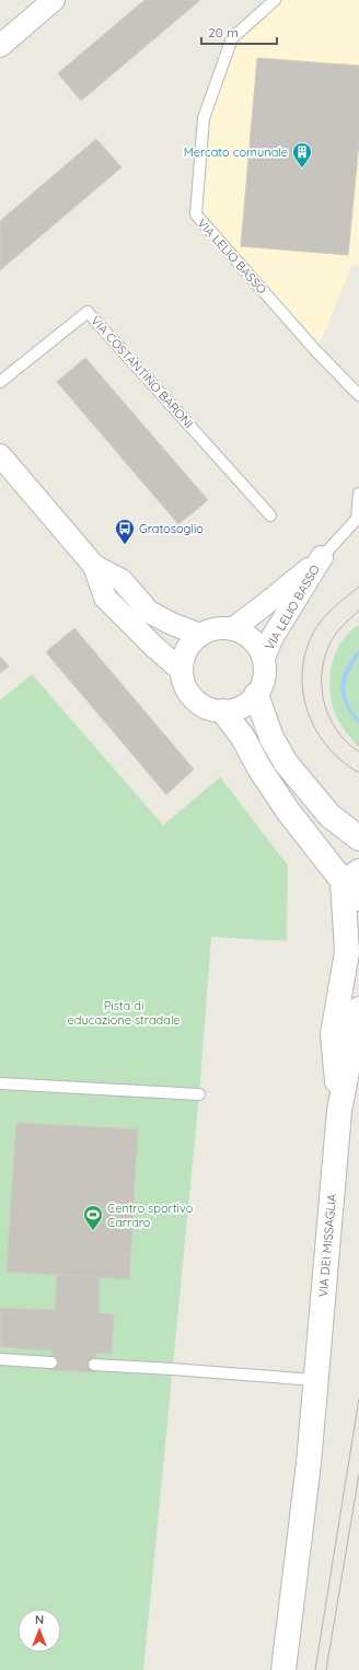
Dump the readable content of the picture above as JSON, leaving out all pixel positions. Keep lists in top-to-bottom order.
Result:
{
  "streets": {
    "street": ["VIA LELIO BASSO", "VIA DEI MISSAGLIA"],
    "lane": ["VIA COSTANTINO BARONI"]
  },
  "parks": ["Pista di educazione stradale"],
  "places": {
    "building": ["Mercato comunale"],
    "bus stop": ["Gratosoglio"],
    "sports": ["Centro sportivo Carraro"]
  },
  "scale_bar": "20 m",
  "north": "top"
}
